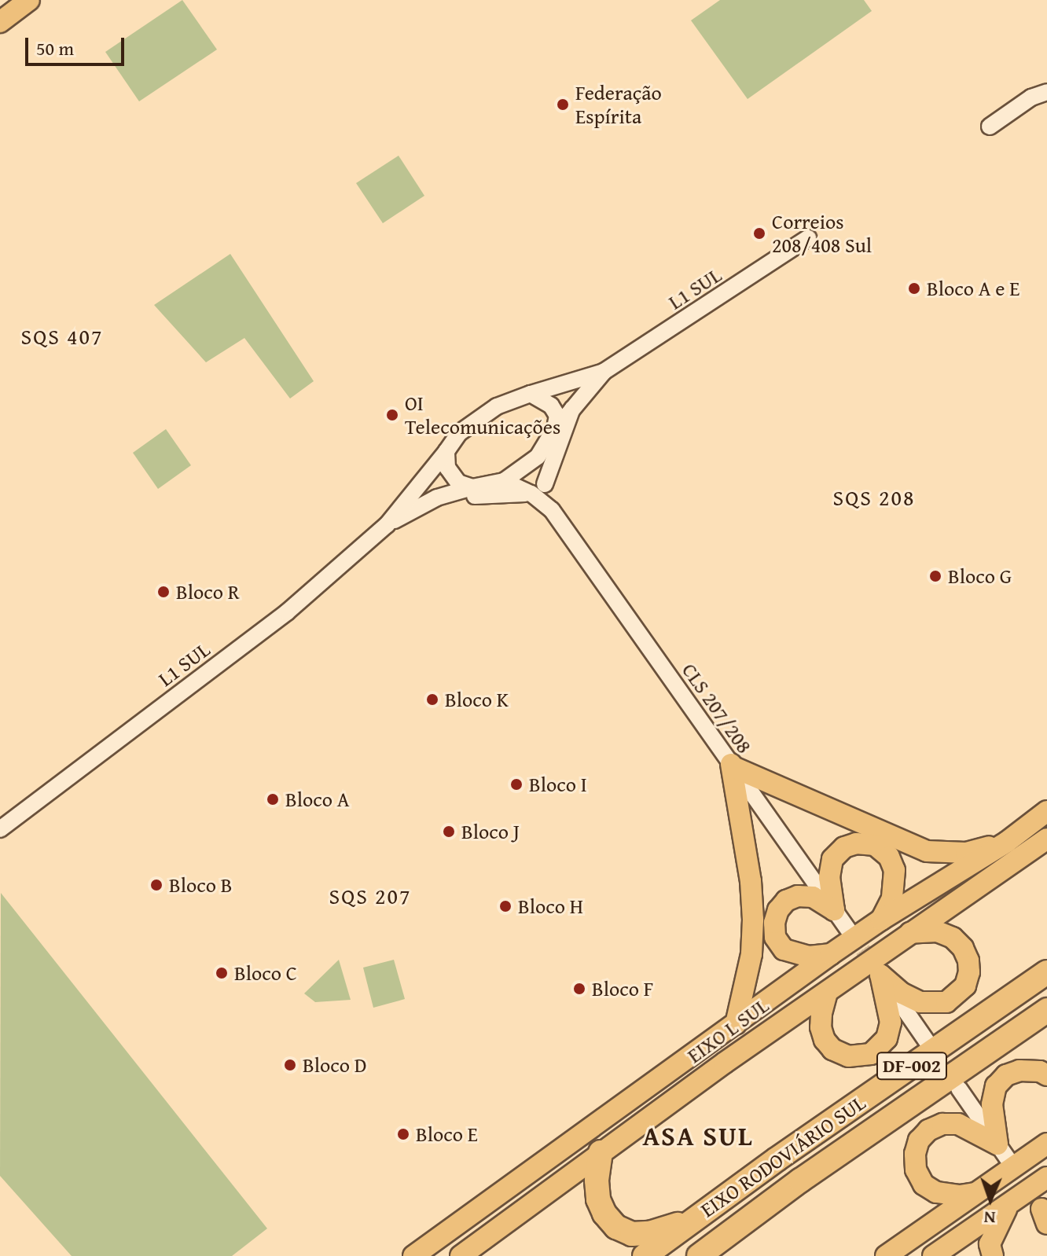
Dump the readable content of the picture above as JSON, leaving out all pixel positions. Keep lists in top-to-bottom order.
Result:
{
  "streets": {
    "highway": ["DF-002", "EIXO RODOVIÁRIO SUL"],
    "main road": ["EIXO L SUL"],
    "street": ["L1 SUL", "CLS 207/208"]
  },
  "crossings": [
    ["L1 SUL", "CLS 207/208"]
  ],
  "districts": [
    "SQS 407",
    "SQS 208",
    "SQS 207",
    "ASA SUL"
  ],
  "places": [
    "Federação Espírita",
    "Correios 208/408 Sul",
    "Bloco A e E",
    "OI Telecomunicações",
    "Bloco G",
    "Bloco R",
    "Bloco K",
    "Bloco I",
    "Bloco A",
    "Bloco J",
    "Bloco B",
    "Bloco H",
    "Bloco C",
    "Bloco F",
    "Bloco D",
    "Bloco E"
  ],
  "scale_bar": "50 m",
  "north": "bottom"
}
